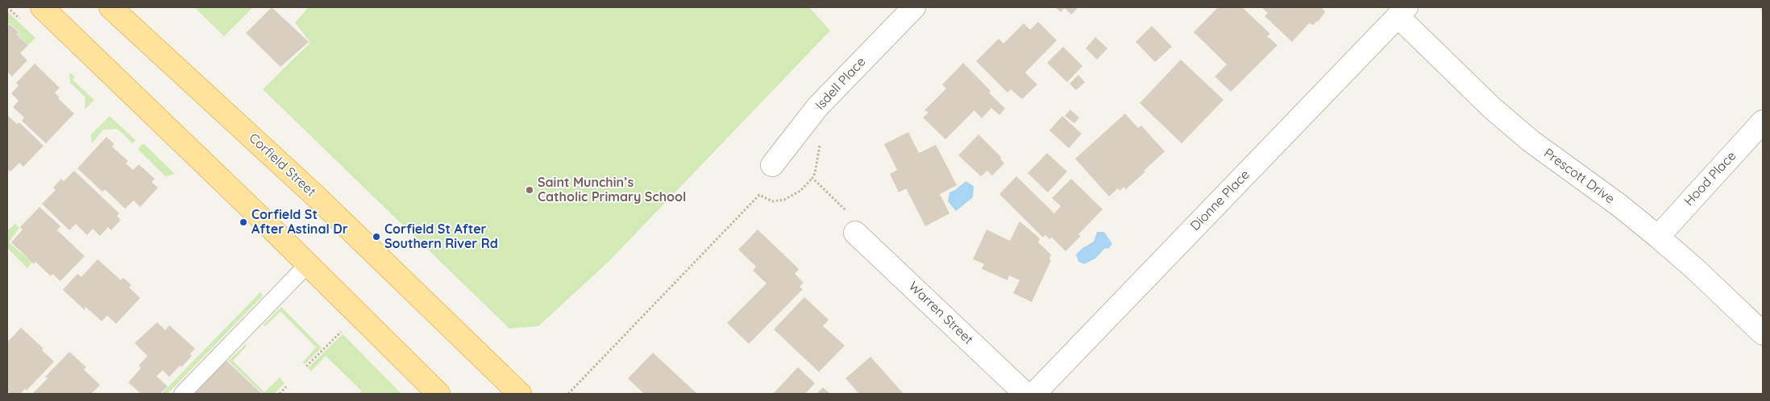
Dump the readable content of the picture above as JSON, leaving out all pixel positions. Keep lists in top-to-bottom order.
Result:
{
  "streets": {
    "main road": ["Corfield Street"],
    "street": [
      "Isdell Place",
      "Prescott Drive",
      "Hood Place",
      "Dionne Place",
      "Warren Street"
    ]
  },
  "crossings": [
    ["Prescott Drive", "Hood Place"],
    ["Prescott Drive", "Dionne Place"]
  ],
  "places": ["Saint Munchin’s Catholic Primary School", "Corfield St After Astinal Dr", "Corfield St After Southern River Rd"]
}
